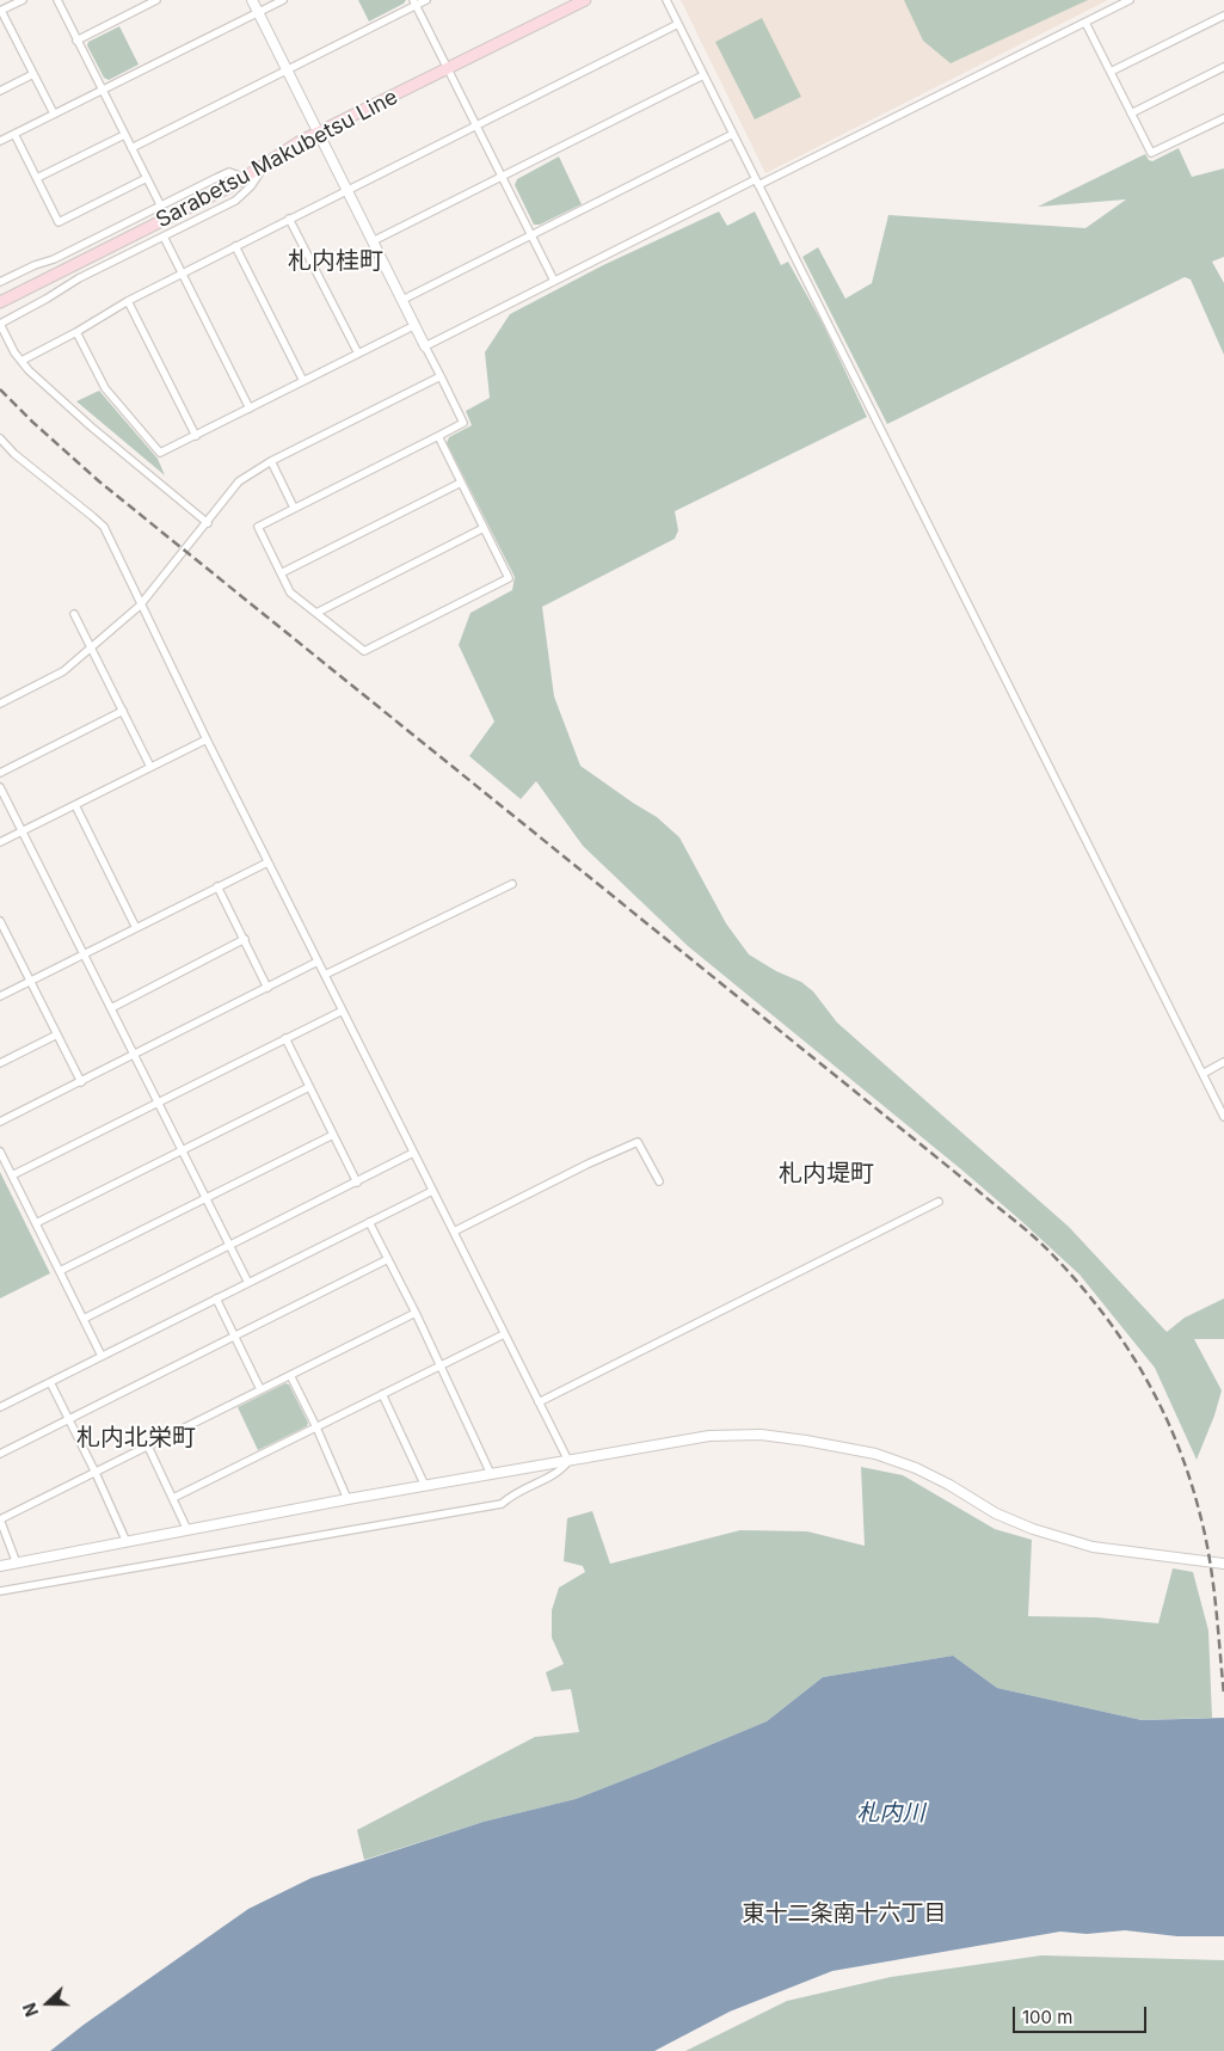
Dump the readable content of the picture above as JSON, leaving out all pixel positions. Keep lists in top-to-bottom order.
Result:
{
  "streets": {
    "main road": ["Sarabetsu Makubetsu Line"]
  },
  "districts": [
    "札内桂町",
    "札内堤町",
    "札内北栄町",
    "東十二条南十六丁目"
  ],
  "water": ["札内川"],
  "scale_bar": "100 m",
  "north": "left"
}
